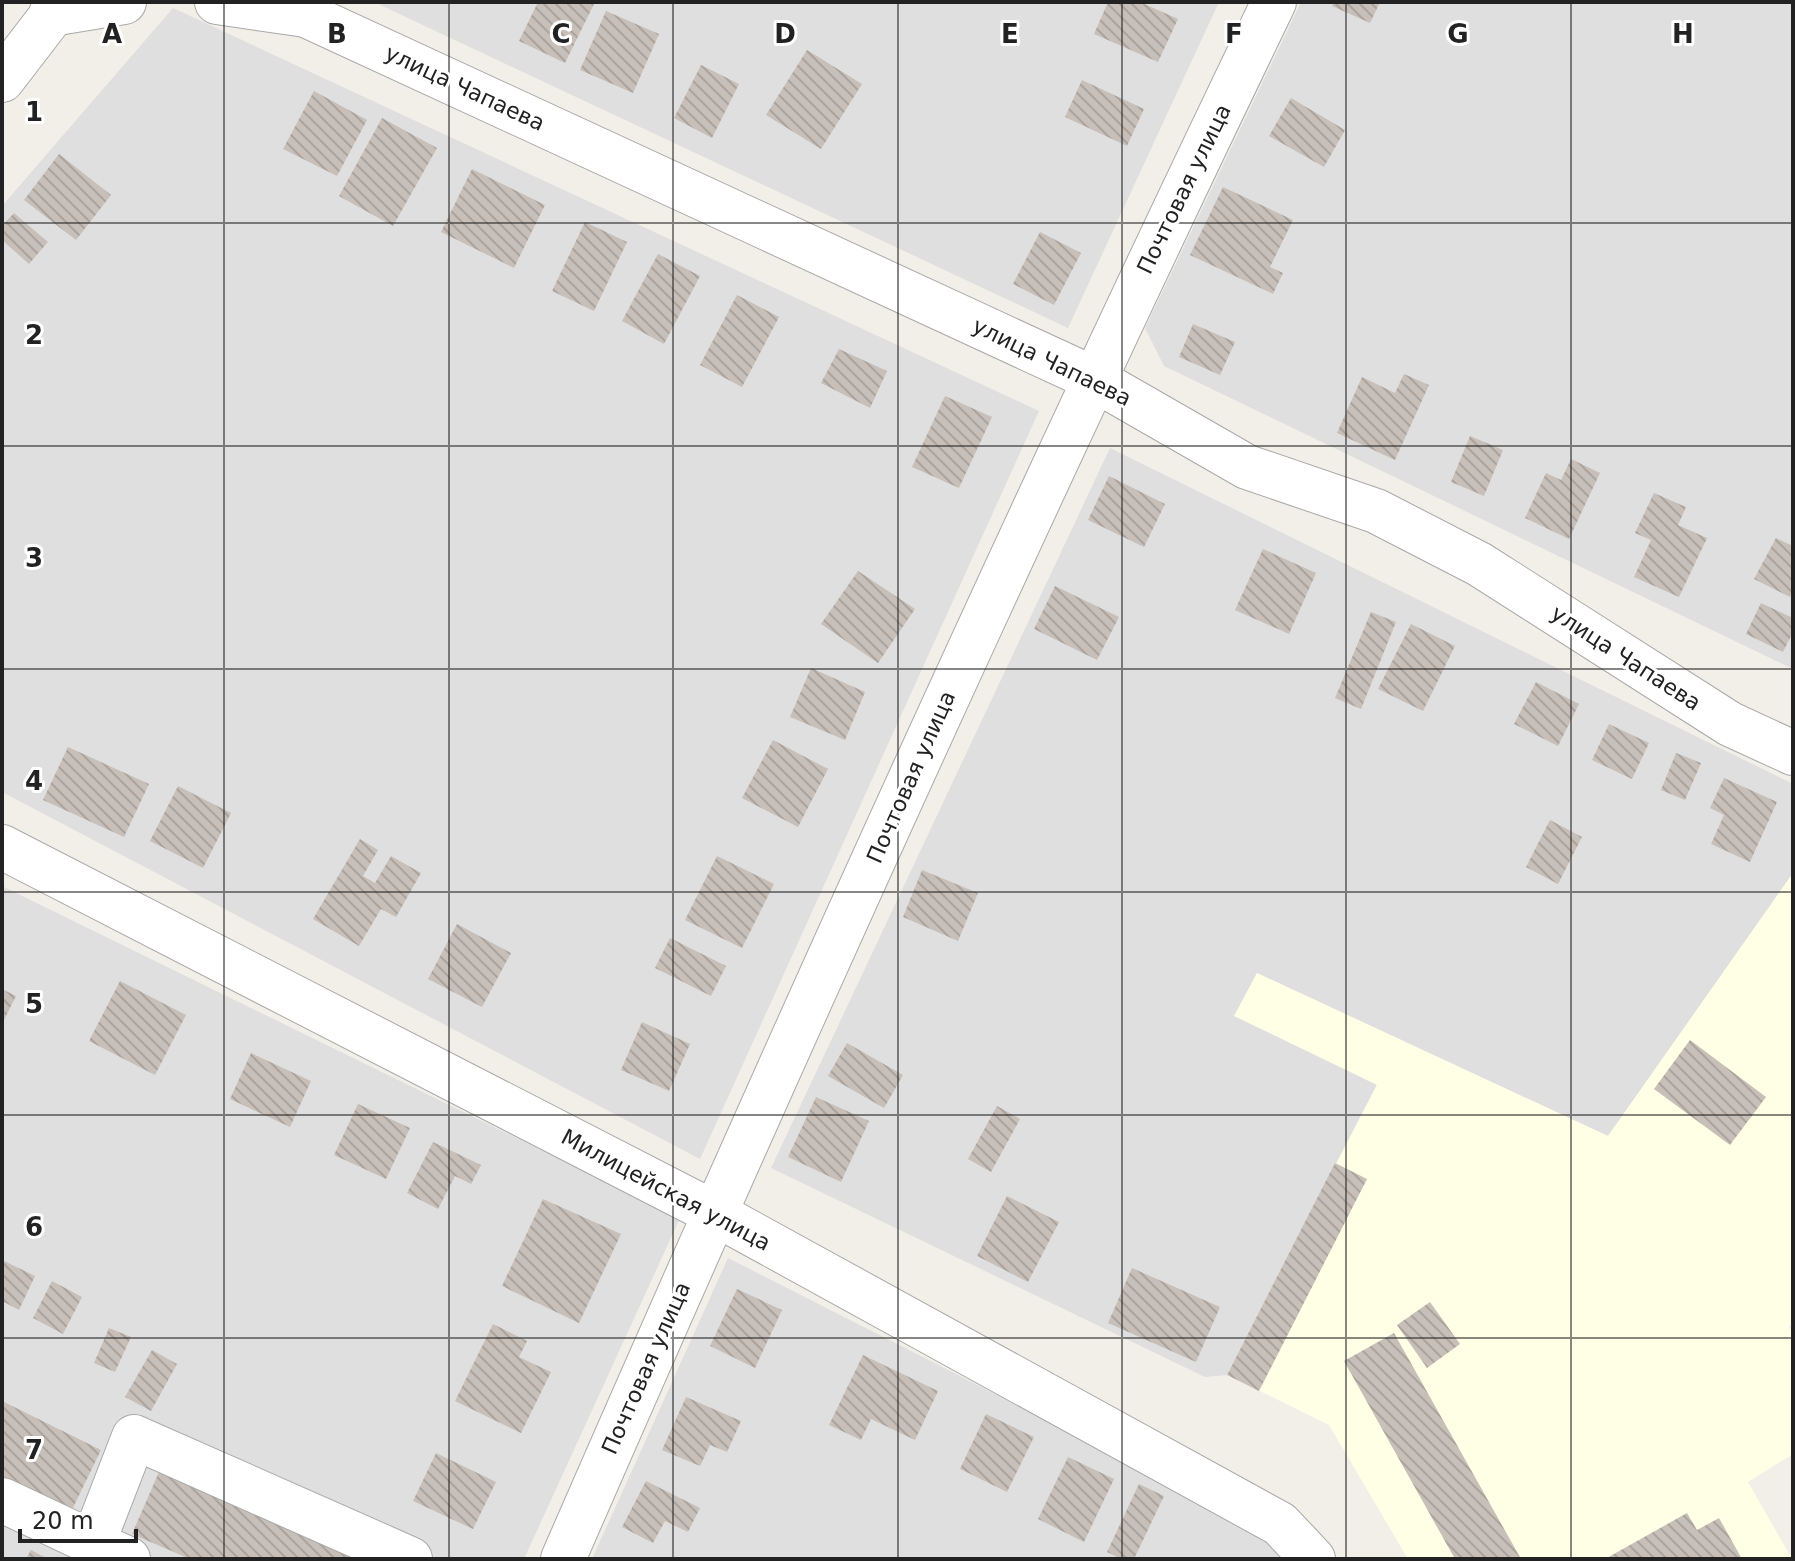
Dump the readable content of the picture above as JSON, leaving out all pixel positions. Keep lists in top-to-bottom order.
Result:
{
  "streets": {
    "street": ["улица Чапаева", "Почтовая улица", "Милицейская улица"]
  },
  "crossings": [
    ["улица Чапаева", "Почтовая улица"],
    ["Почтовая улица", "Милицейская улица"]
  ],
  "scale_bar": "20 m",
  "grid": {
    "columns": [
      "A",
      "B",
      "C",
      "D",
      "E",
      "F",
      "G",
      "H"
    ],
    "rows": [
      "1",
      "2",
      "3",
      "4",
      "5",
      "6",
      "7"
    ]
  }
}
